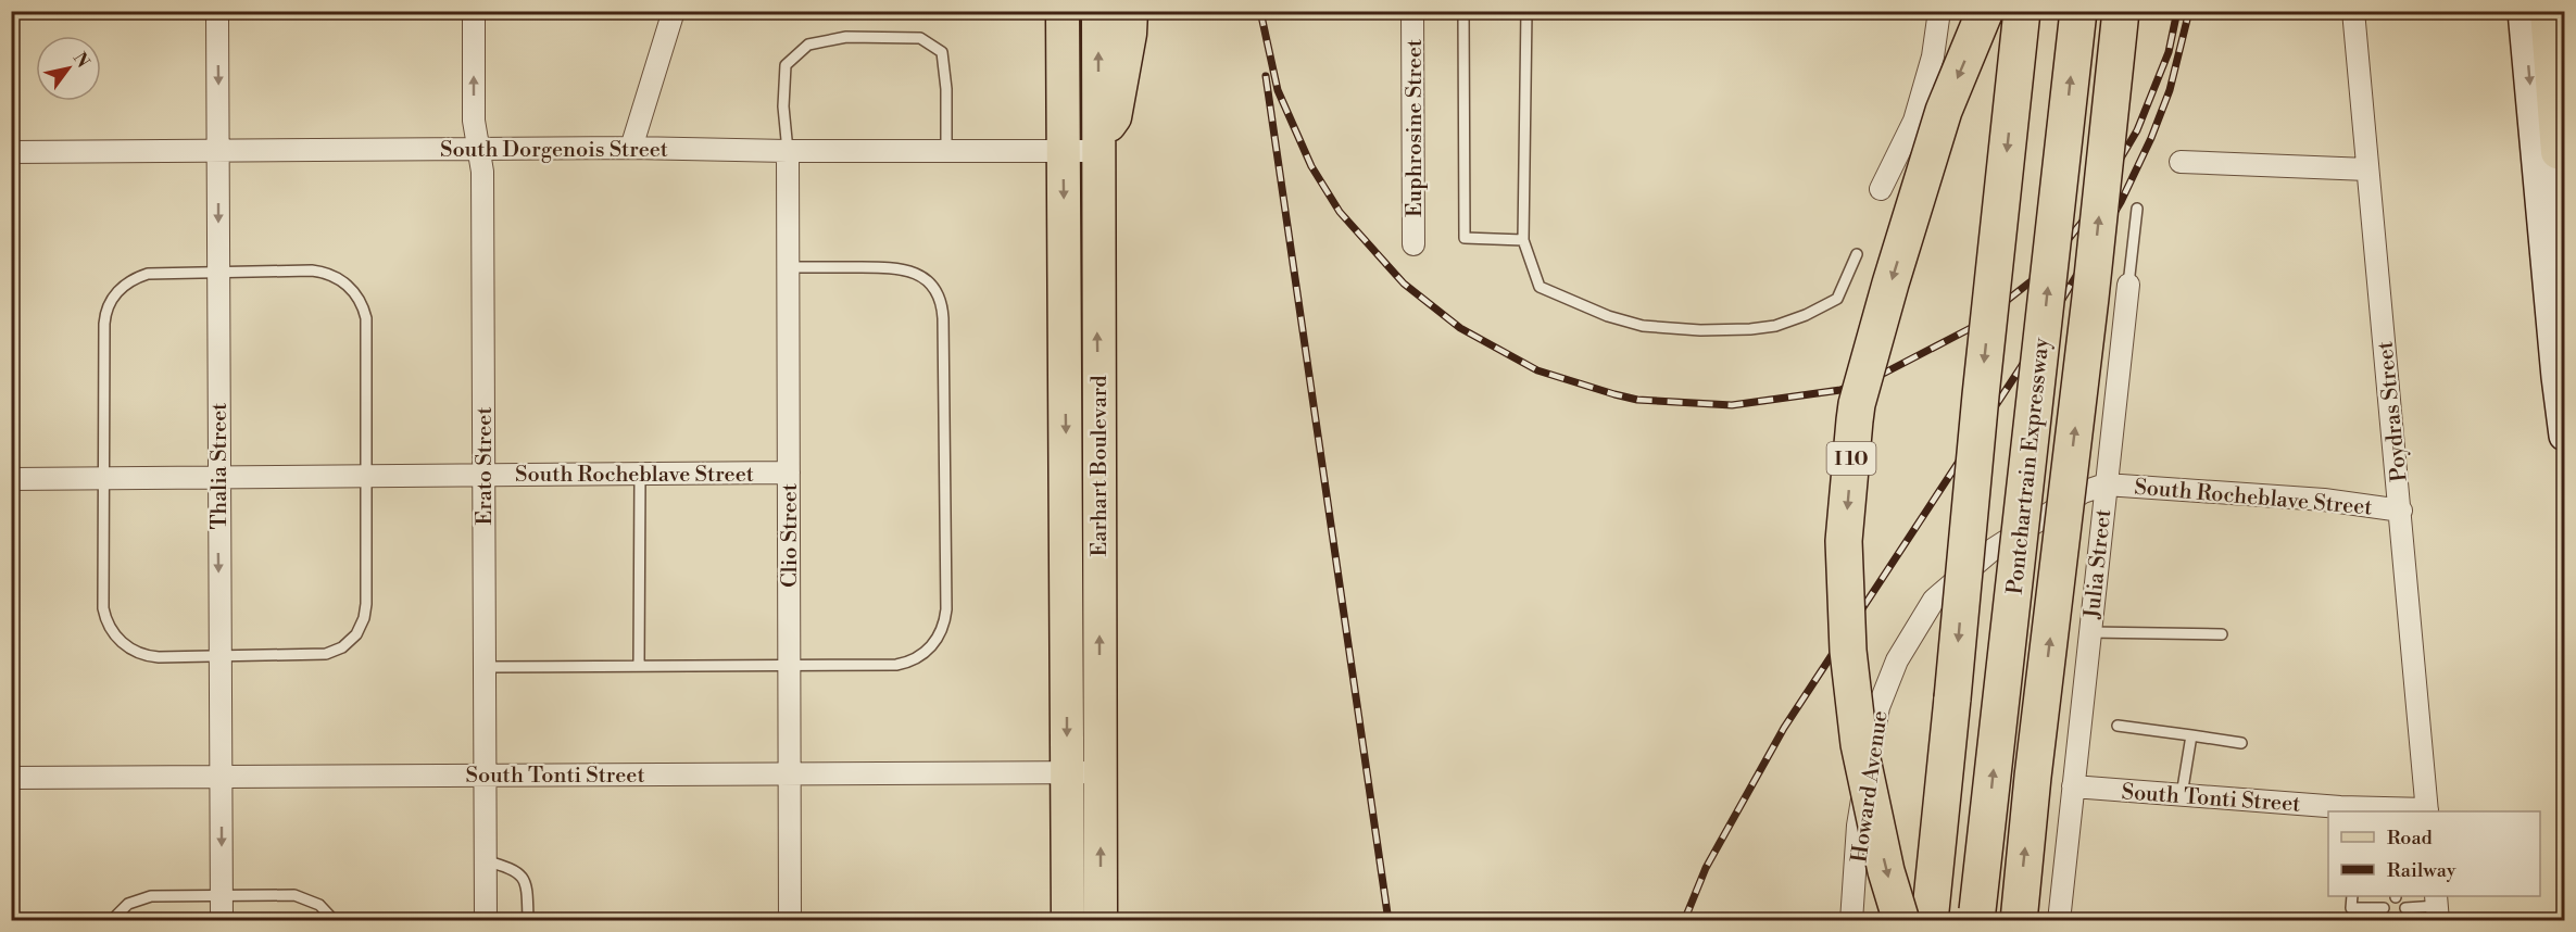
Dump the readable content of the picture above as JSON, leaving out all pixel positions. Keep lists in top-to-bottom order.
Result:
{
  "streets": {
    "highway": ["I 10", "Pontchartrain Expressway"],
    "main road": ["Earhart Boulevard"],
    "street": [
      "Euphrosine Street",
      "South Dorgenois Street",
      "Poydras Street",
      "Thalia Street",
      "Erato Street",
      "South Rocheblave Street",
      "Clio Street",
      "Julia Street",
      "South Tonti Street",
      "Howard Avenue"
    ]
  },
  "crossings": [
    ["South Dorgenois Street", "Thalia Street"],
    ["South Dorgenois Street", "Erato Street"],
    ["South Dorgenois Street", "Earhart Boulevard"],
    ["South Dorgenois Street", "Clio Street"],
    ["Poydras Street", "South Rocheblave Street"],
    ["Poydras Street", "South Tonti Street"],
    ["Thalia Street", "South Rocheblave Street"],
    ["Thalia Street", "South Tonti Street"],
    ["Erato Street", "South Rocheblave Street"],
    ["Erato Street", "South Tonti Street"],
    ["Earhart Boulevard", "South Tonti Street"],
    ["South Rocheblave Street", "Clio Street"],
    ["South Rocheblave Street", "Julia Street"],
    ["South Rocheblave Street", "Howard Avenue"],
    ["Clio Street", "South Tonti Street"],
    ["Julia Street", "South Tonti Street"],
    ["Julia Street", "Howard Avenue"]
  ],
  "one_way": ["Thalia Street"],
  "legend": ["Road", "Railway"],
  "north": "top right"
}
